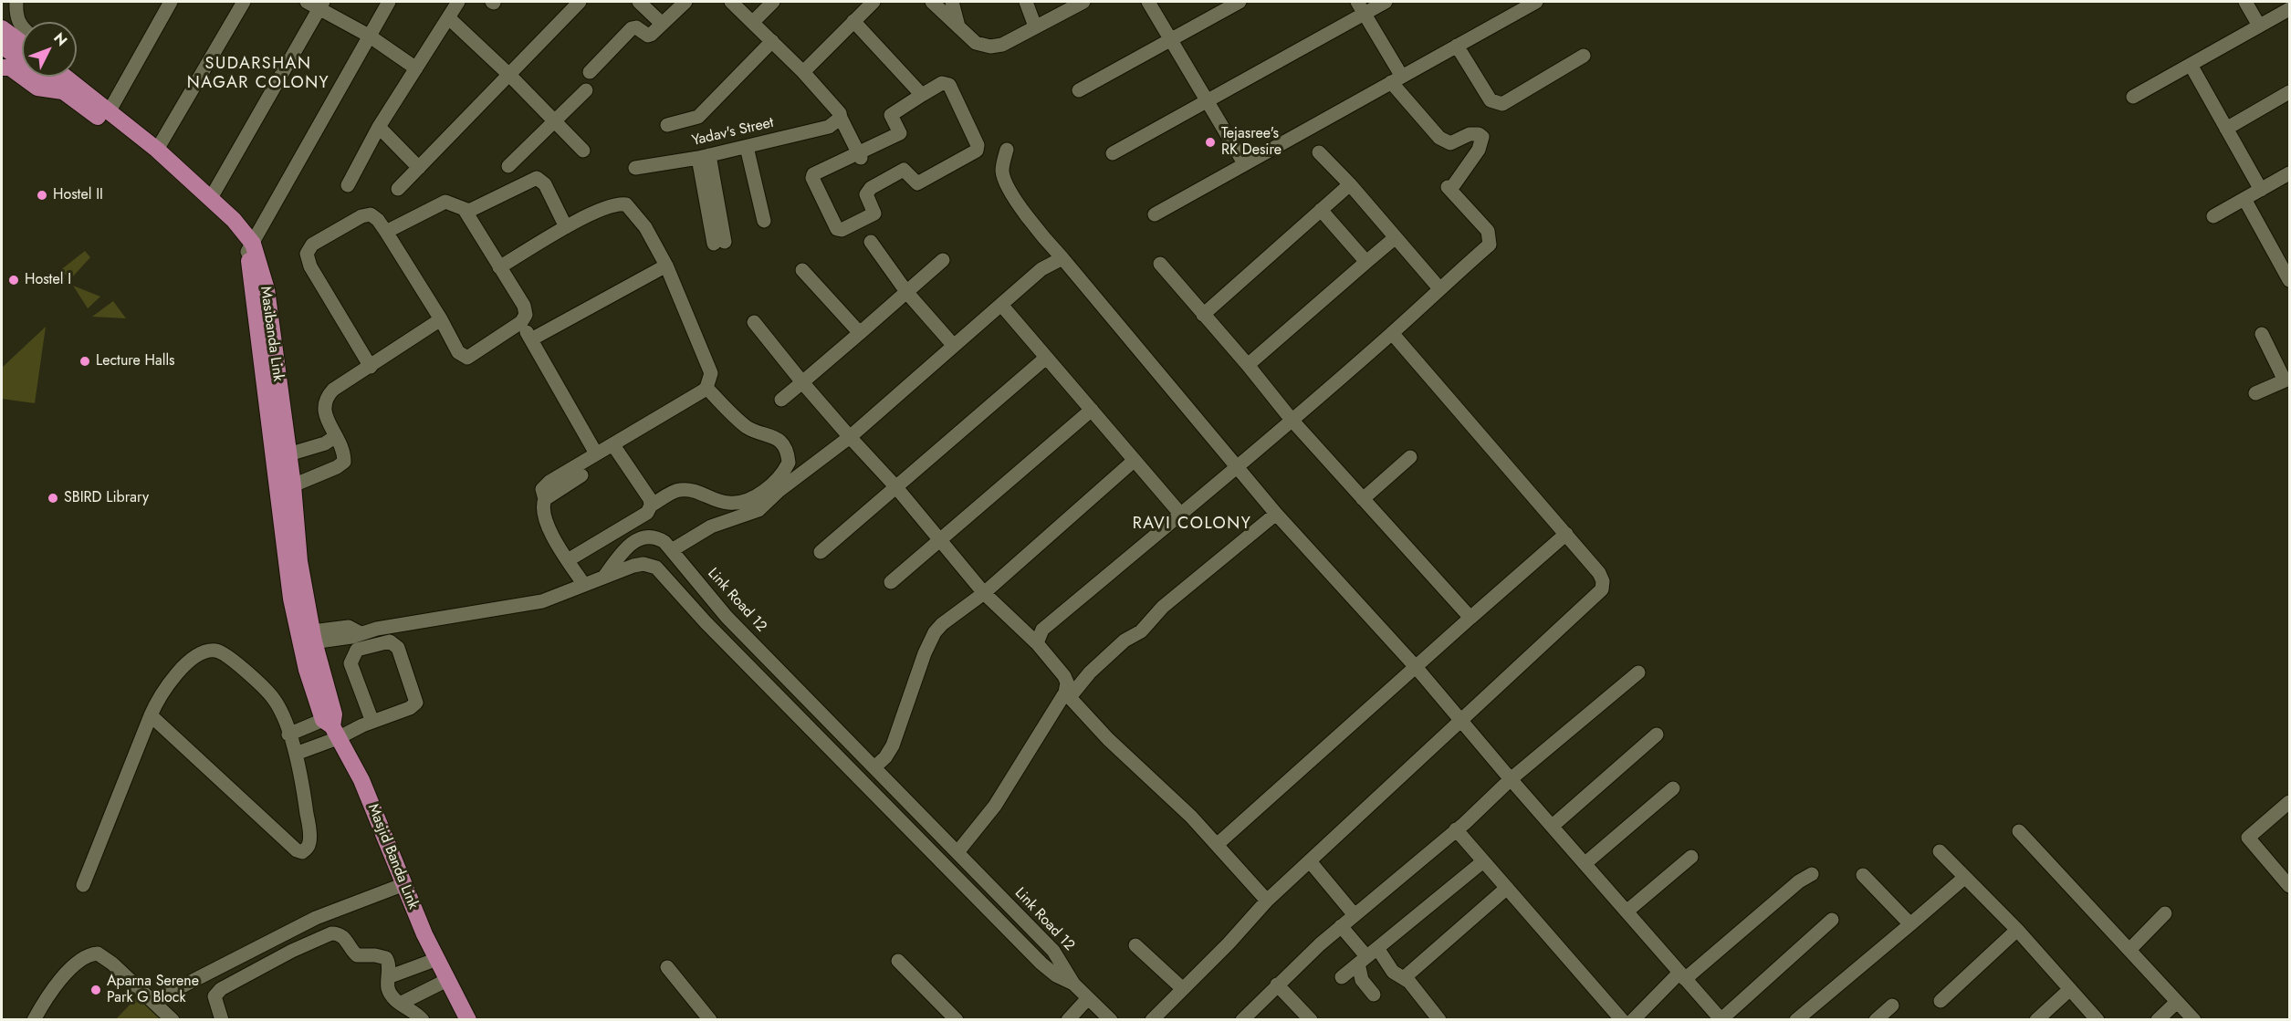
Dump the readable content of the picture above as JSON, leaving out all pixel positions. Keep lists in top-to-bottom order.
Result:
{
  "streets": {
    "main road": ["Masibanda Link", "Masjid Banda Link"],
    "street": ["Yadav's Street", "Link Road 12"]
  },
  "crossings": [
    ["Masibanda Link", "Link Road 12"],
    ["Masibanda Link", "Masjid Banda Link"]
  ],
  "districts": ["SUDARSHAN NAGAR COLONY", "RAVI COLONY"],
  "places": [
    "Tejasree's RK Desire",
    "Hostel II",
    "Hostel I",
    "Lecture Halls",
    "SBIRD Library",
    "Aparna Serene Park G Block"
  ],
  "north": "top right"
}
